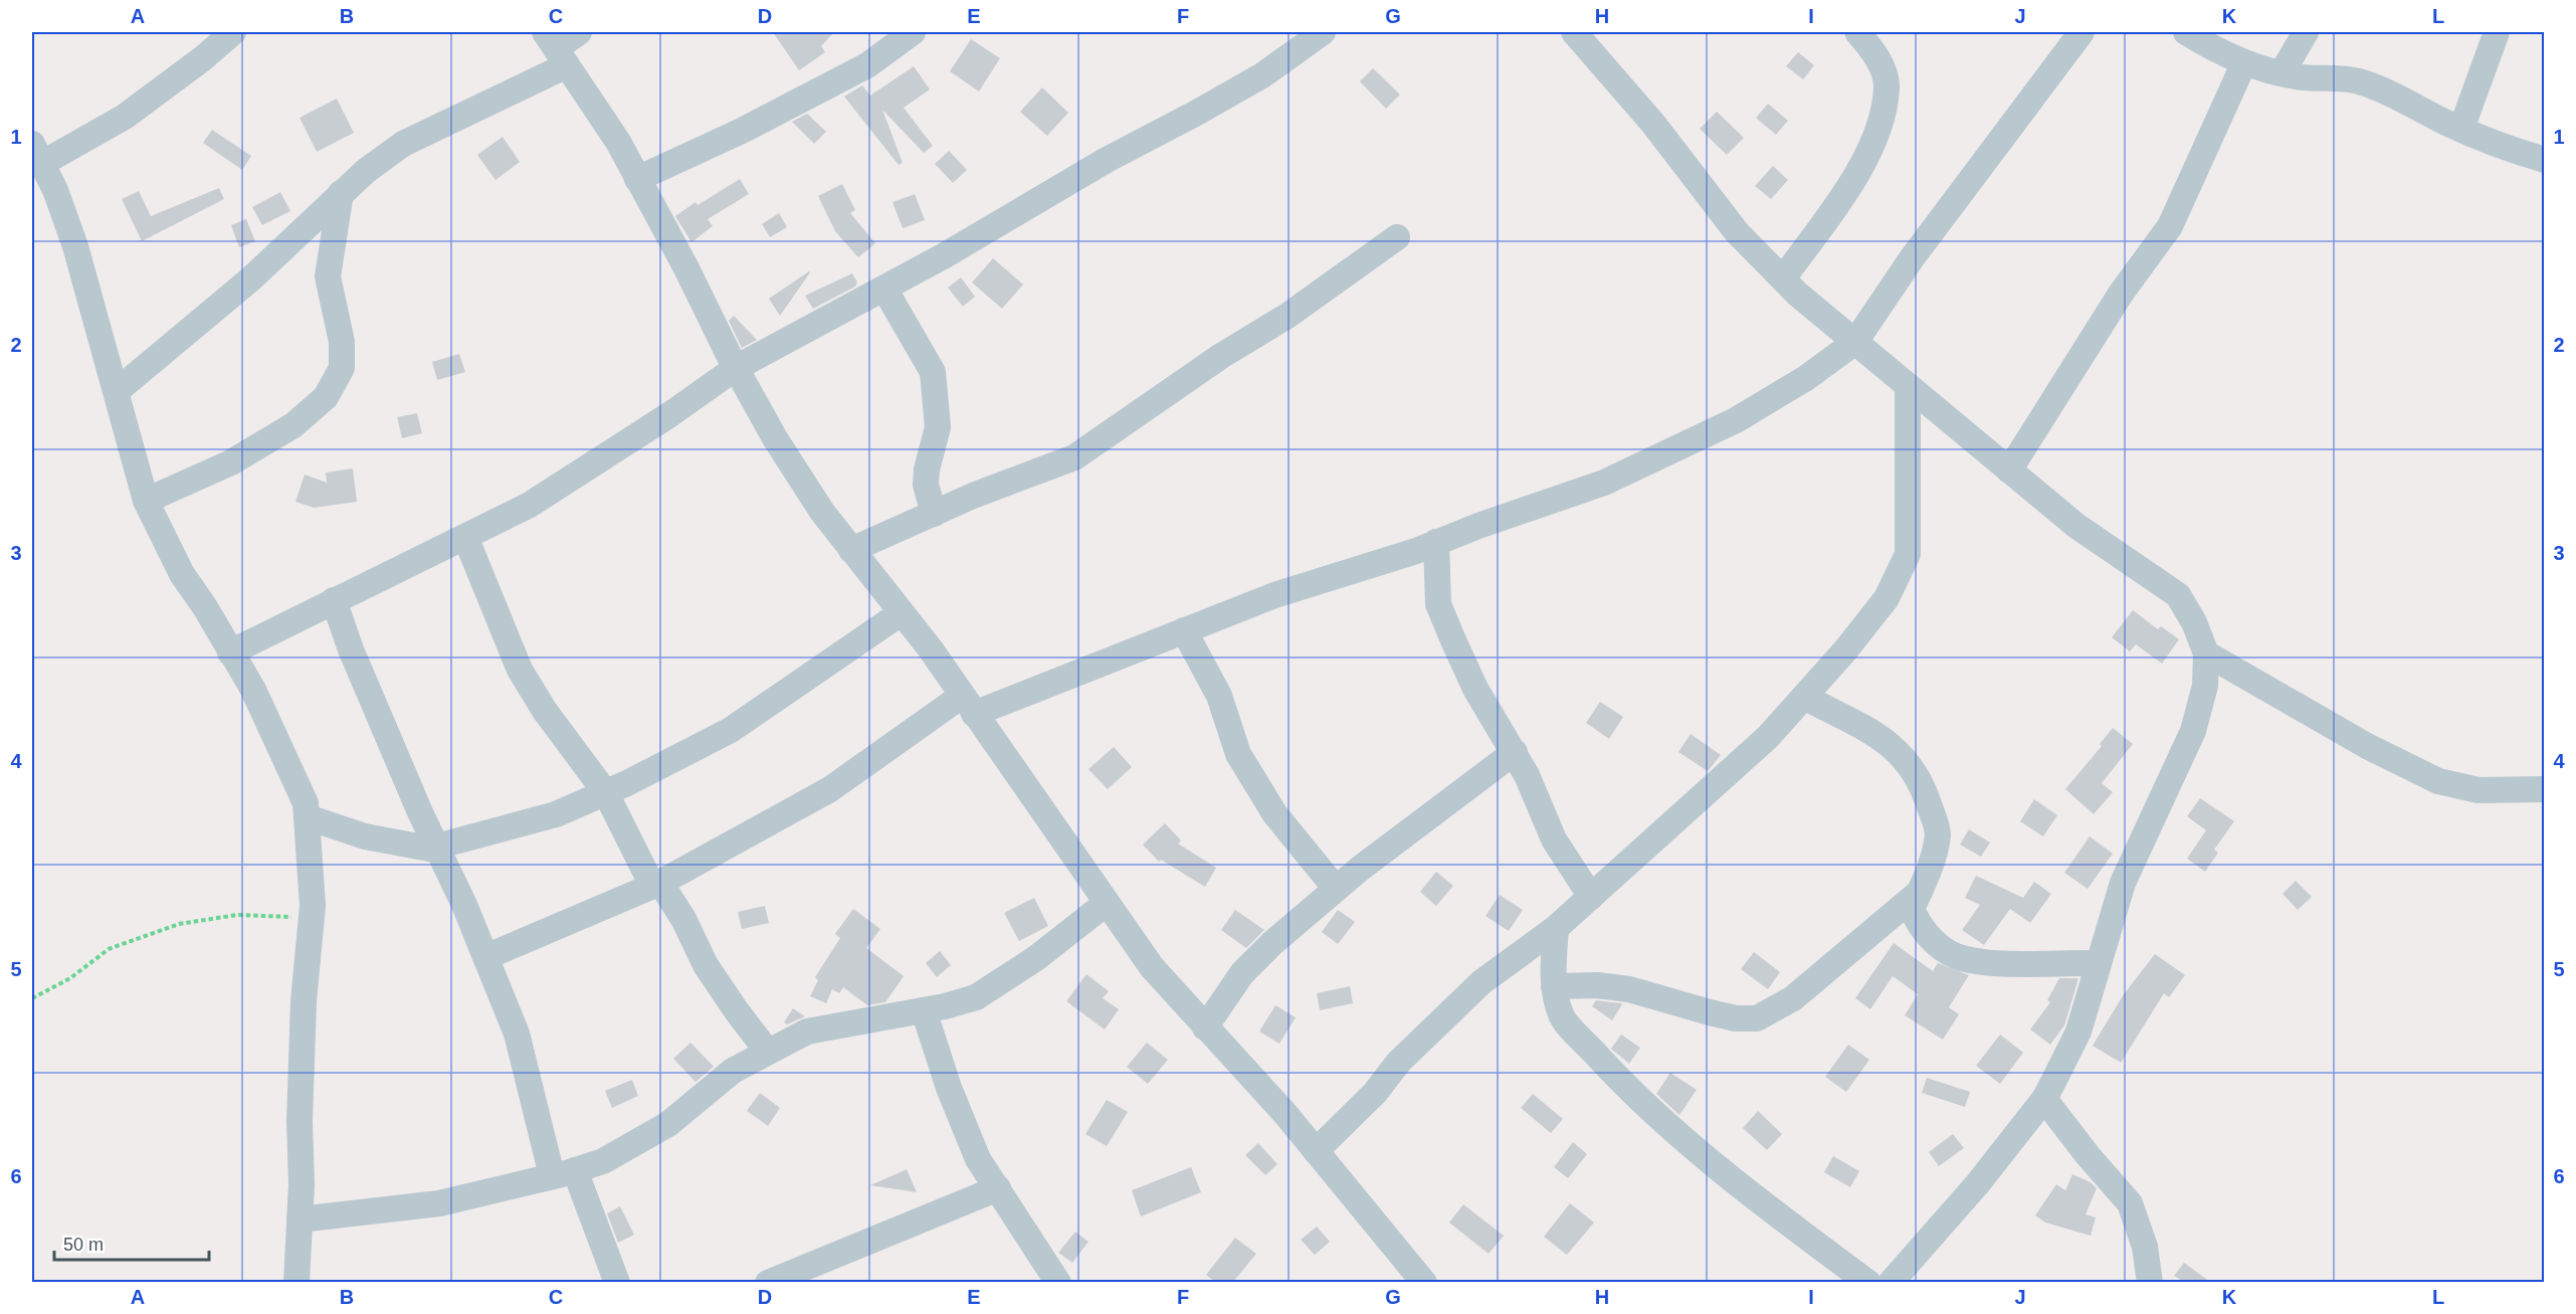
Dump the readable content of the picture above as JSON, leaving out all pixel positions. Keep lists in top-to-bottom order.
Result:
{
  "scale_bar": "50 m",
  "grid": {
    "columns": [
      "A",
      "B",
      "C",
      "D",
      "E",
      "F",
      "G",
      "H",
      "I",
      "J",
      "K",
      "L"
    ],
    "rows": [
      "1",
      "2",
      "3",
      "4",
      "5",
      "6"
    ]
  }
}
